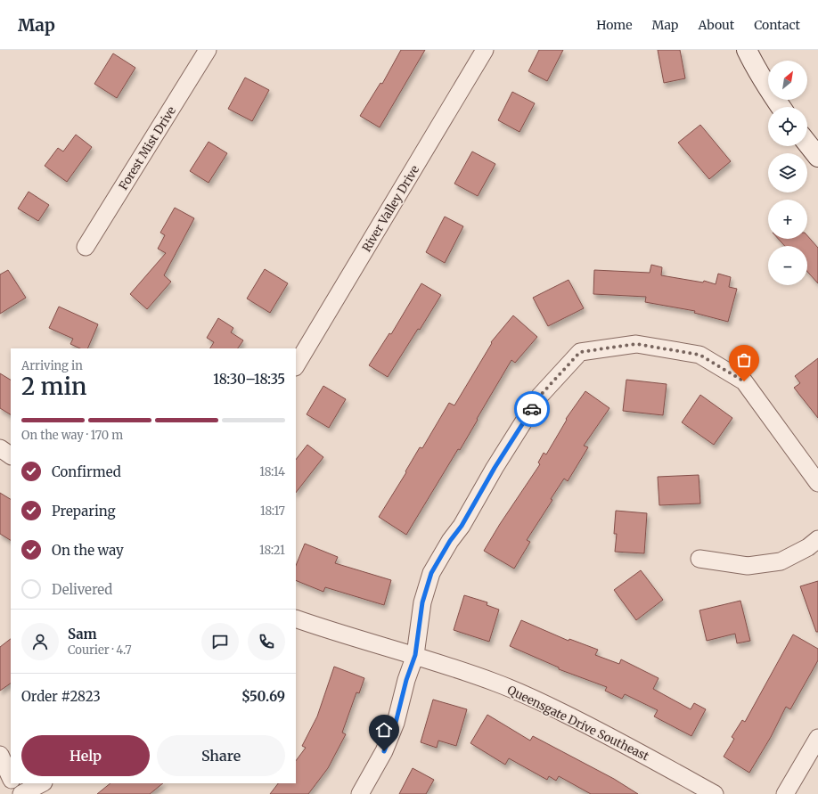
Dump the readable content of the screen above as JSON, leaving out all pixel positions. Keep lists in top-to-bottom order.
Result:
{
  "streets": {
    "street": ["Forest Mist Drive", "River Valley Drive", "Queensgate Drive Southeast"]
  },
  "north": "top right",
  "page": {
    "header": "Map",
    "nav": [
      "Home",
      "Map",
      "About",
      "Contact"
    ],
    "map_buttons": ["+", "−"],
    "heading": ["2 min", "Arriving in", "18:30–18:35"],
    "panel": [
      "Sam",
      "Courier · 4.7",
      "Order #2823",
      "$50.69"
    ],
    "bar": "On the way · 170 m",
    "list": [
      ["Confirmed", "18:14"],
      ["Preparing", "18:17"],
      ["On the way", "18:21"],
      "Delivered"
    ],
    "buttons": ["Help", "Share"]
  }
}
